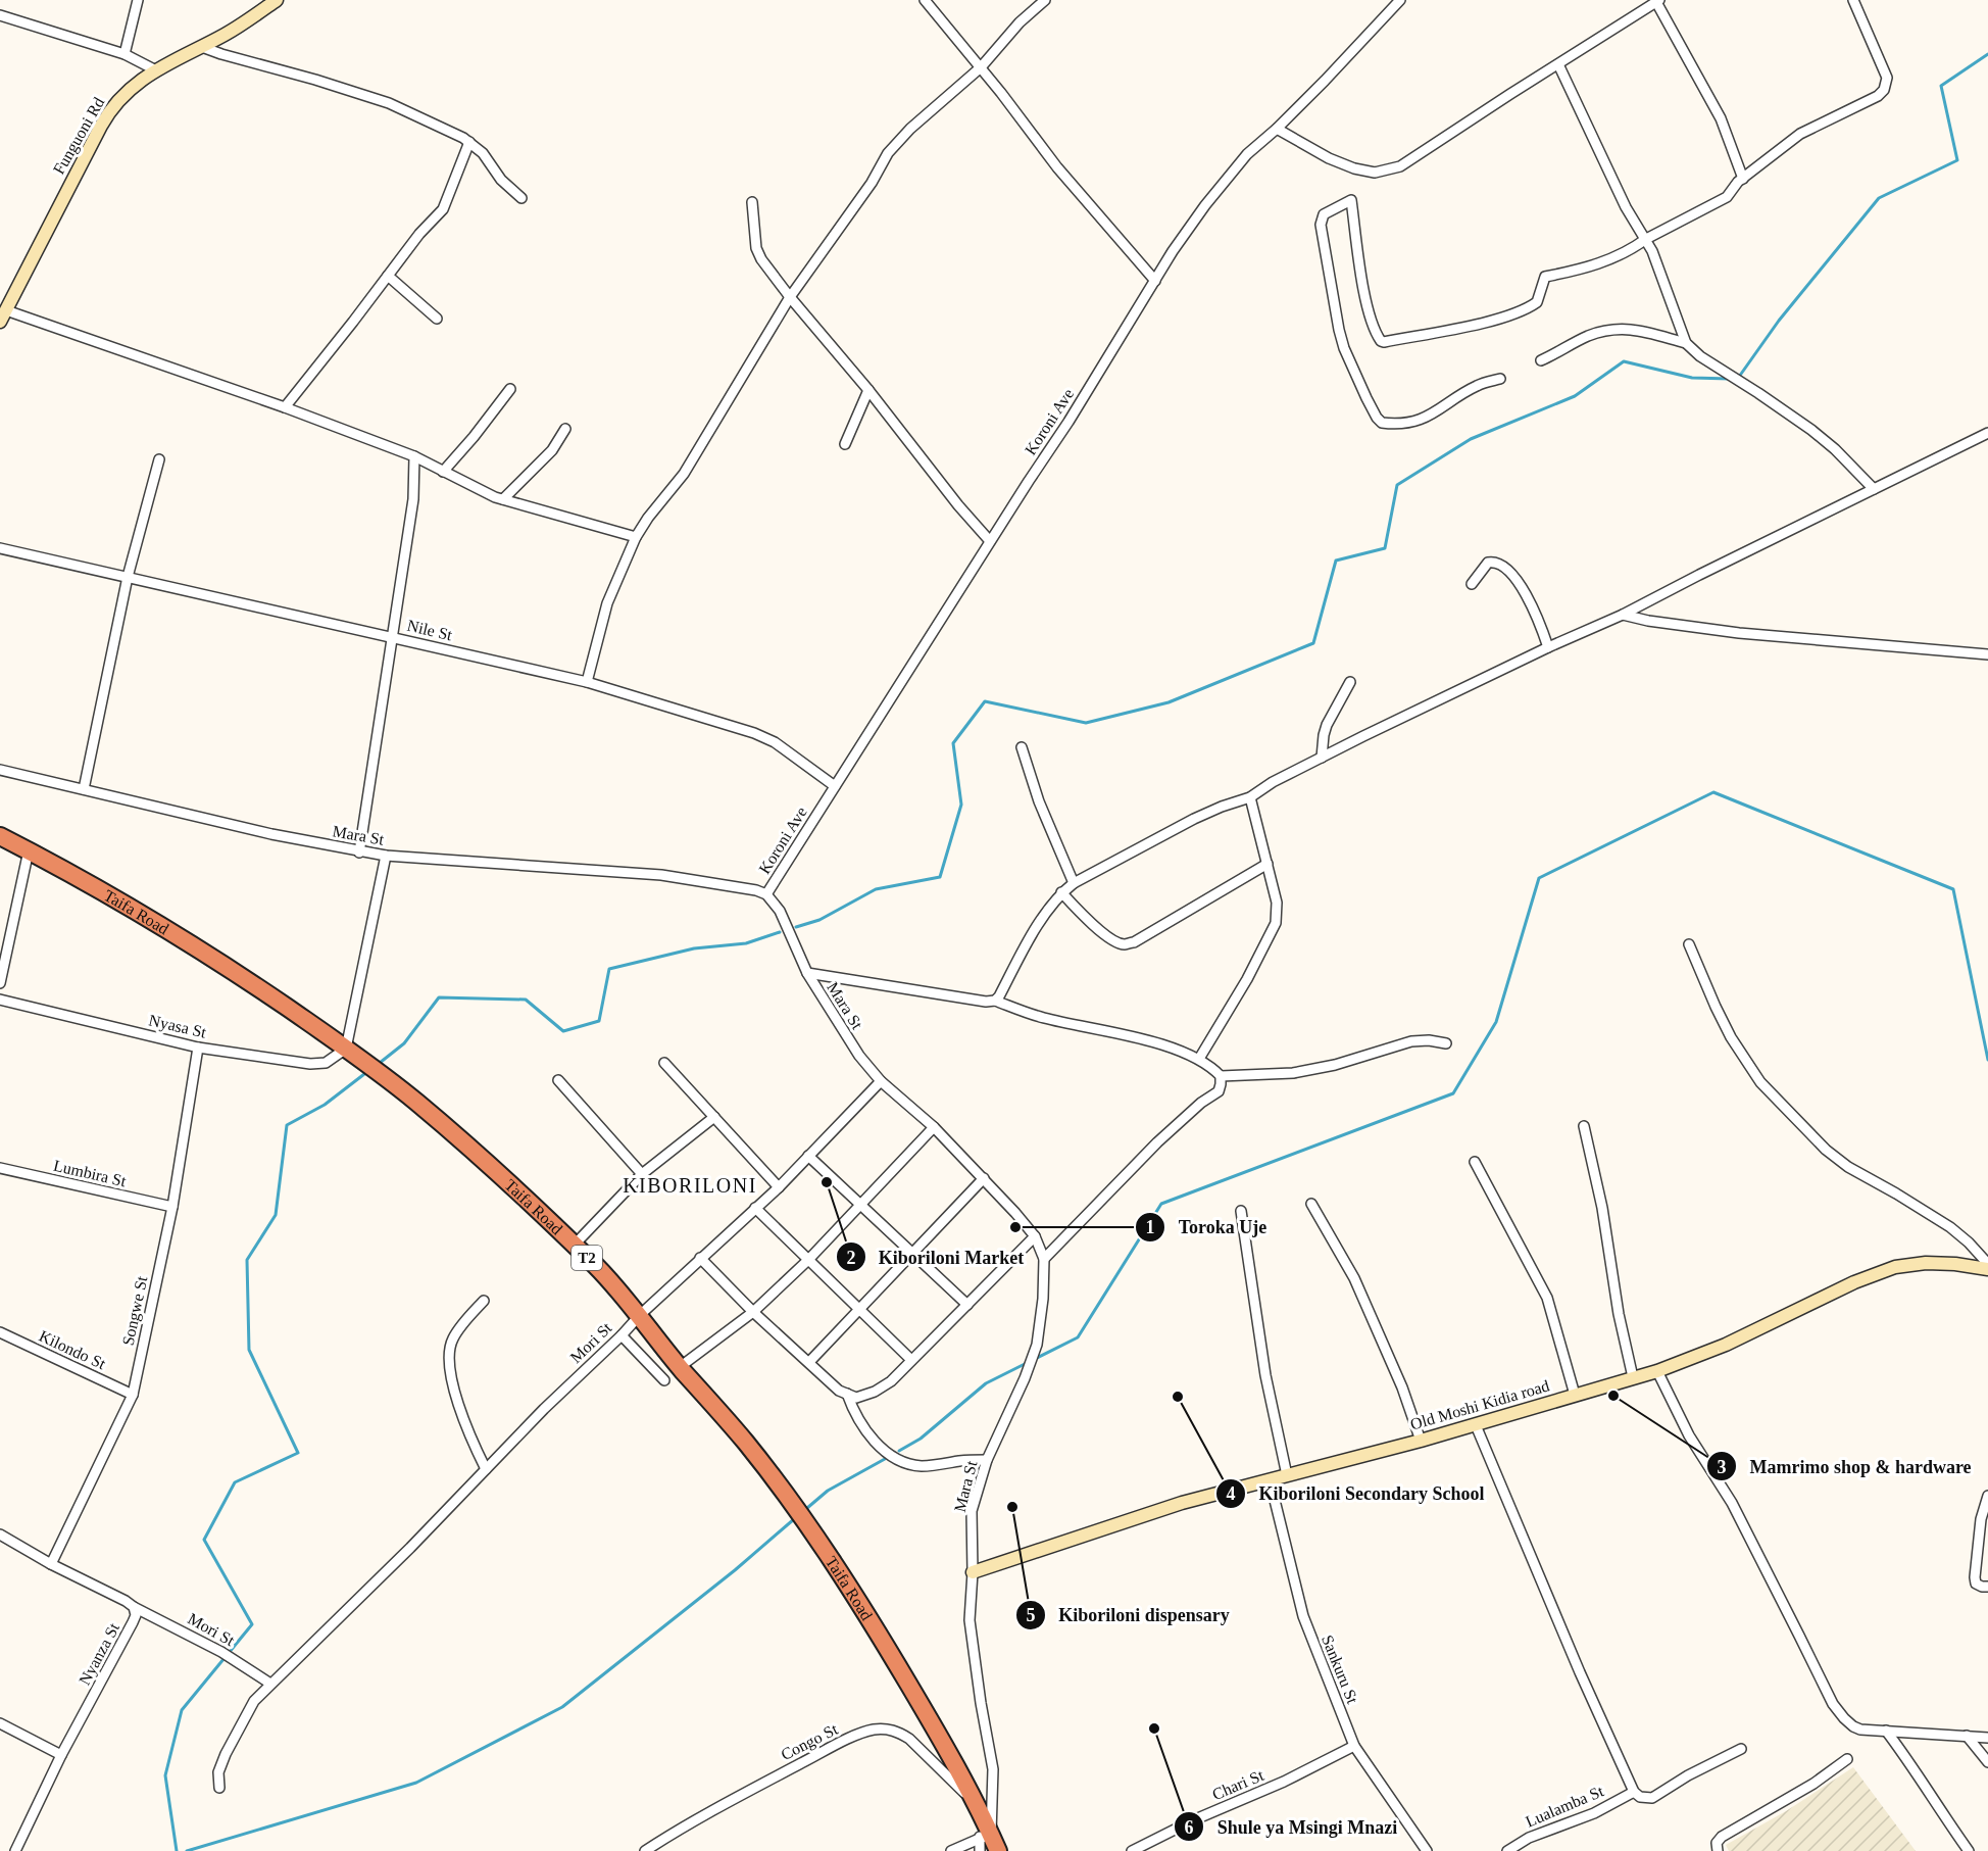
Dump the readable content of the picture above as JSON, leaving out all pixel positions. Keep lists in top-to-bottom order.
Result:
{
  "streets": {
    "highway": ["Taifa Road", "T2"],
    "street": [
      "Funguoni Rd",
      "Koroni Ave",
      "Nile St",
      "Mara St",
      "Nyasa St",
      "Lumbira St",
      "Songwe St",
      "Mori St",
      "Kilondo St",
      "Old Moshi Kidia road",
      "Nyanza St",
      "Sankuru St",
      "Congo St",
      "Chari St",
      "Lualamba St"
    ]
  },
  "crossings": [
    ["Koroni Ave", "Nile St"],
    ["Koroni Ave", "Mara St"],
    ["Mara St", "Taifa Road"],
    ["Mara St", "Mori St"],
    ["Mara St", "Old Moshi Kidia road"],
    ["Taifa Road", "Nyasa St"],
    ["Taifa Road", "Mori St"],
    ["Taifa Road", "Congo St"],
    ["Nyasa St", "Songwe St"],
    ["Lumbira St", "Songwe St"],
    ["Songwe St", "Kilondo St"],
    ["Songwe St", "Nyanza St"],
    ["Mori St", "Nyanza St"],
    ["Old Moshi Kidia road", "Sankuru St"],
    ["Sankuru St", "Chari St"]
  ],
  "districts": ["KIBORILONI"],
  "places": [
    "Kiboriloni Market",
    "Toroka Uje",
    "Mamrimo shop & hardware",
    "Kiboriloni Secondary School",
    "Kiboriloni dispensary",
    "Shule ya Msingi Mnazi"
  ]
}
